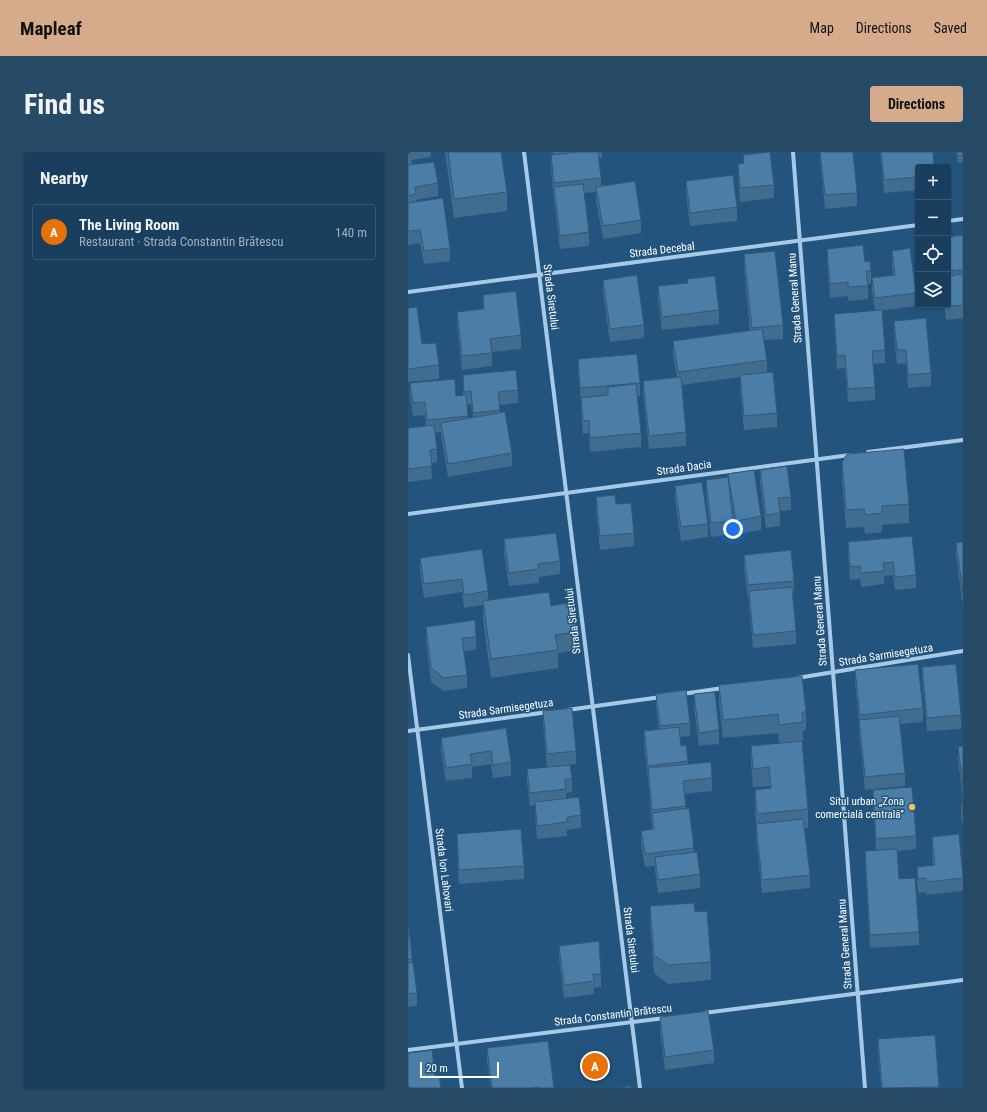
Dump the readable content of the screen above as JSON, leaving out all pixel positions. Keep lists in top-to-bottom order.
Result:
{
  "streets": {
    "street": [
      "Strada Decebal",
      "Strada Siretului",
      "Strada General Manu",
      "Strada Dacia",
      "Strada Sarmisegetuza",
      "Strada Ion Lahovari",
      "Strada Constantin Brătescu"
    ]
  },
  "crossings": [
    ["Strada Decebal", "Strada Siretului"],
    ["Strada Decebal", "Strada General Manu"],
    ["Strada Siretului", "Strada Dacia"],
    ["Strada Siretului", "Strada Sarmisegetuza"],
    ["Strada Siretului", "Strada Constantin Brătescu"],
    ["Strada General Manu", "Strada Dacia"],
    ["Strada General Manu", "Strada Sarmisegetuza"],
    ["Strada Sarmisegetuza", "Strada Ion Lahovari"],
    ["Strada Ion Lahovari", "Strada Constantin Brătescu"]
  ],
  "places": ["Situl urban „Zona comercială centrală”"],
  "scale_bar": "20 m",
  "page": {
    "header": "Mapleaf",
    "nav": ["Map", "Directions", "Saved"],
    "buttons": "Directions",
    "title": "Find us",
    "heading": "Nearby",
    "map_buttons": ["+", "−"],
    "list": [
      {
        "mark": "A",
        "name": "The Living Room",
        "note": "Restaurant · Strada Constantin Brătescu",
        "value": "140 m"
      }
    ],
    "pins": "A",
    "scale": "20 m"
  }
}
